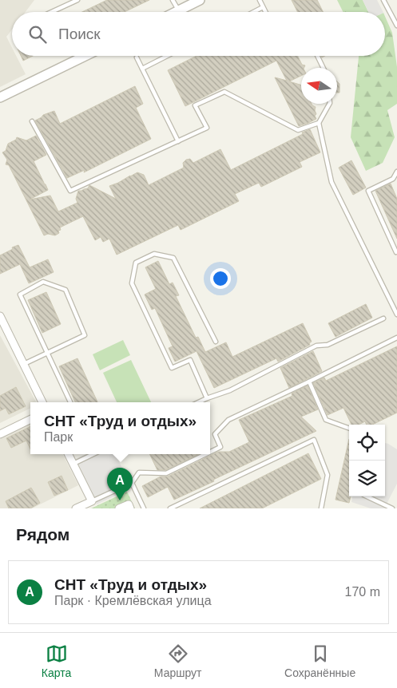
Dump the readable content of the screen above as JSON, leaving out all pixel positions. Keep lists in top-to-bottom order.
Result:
{
  "north": "left",
  "page": {
    "search": "Поиск",
    "popup": ["СНТ «Труд и отдых»", "Парк"],
    "pins": "A",
    "heading": "Рядом",
    "list": [
      {
        "mark": "A",
        "name": "СНТ «Труд и отдых»",
        "note": "Парк · Кремлёвская улица",
        "value": "170 m"
      }
    ],
    "nav": ["Карта", "Маршрут", "Сохранённые"]
  }
}
